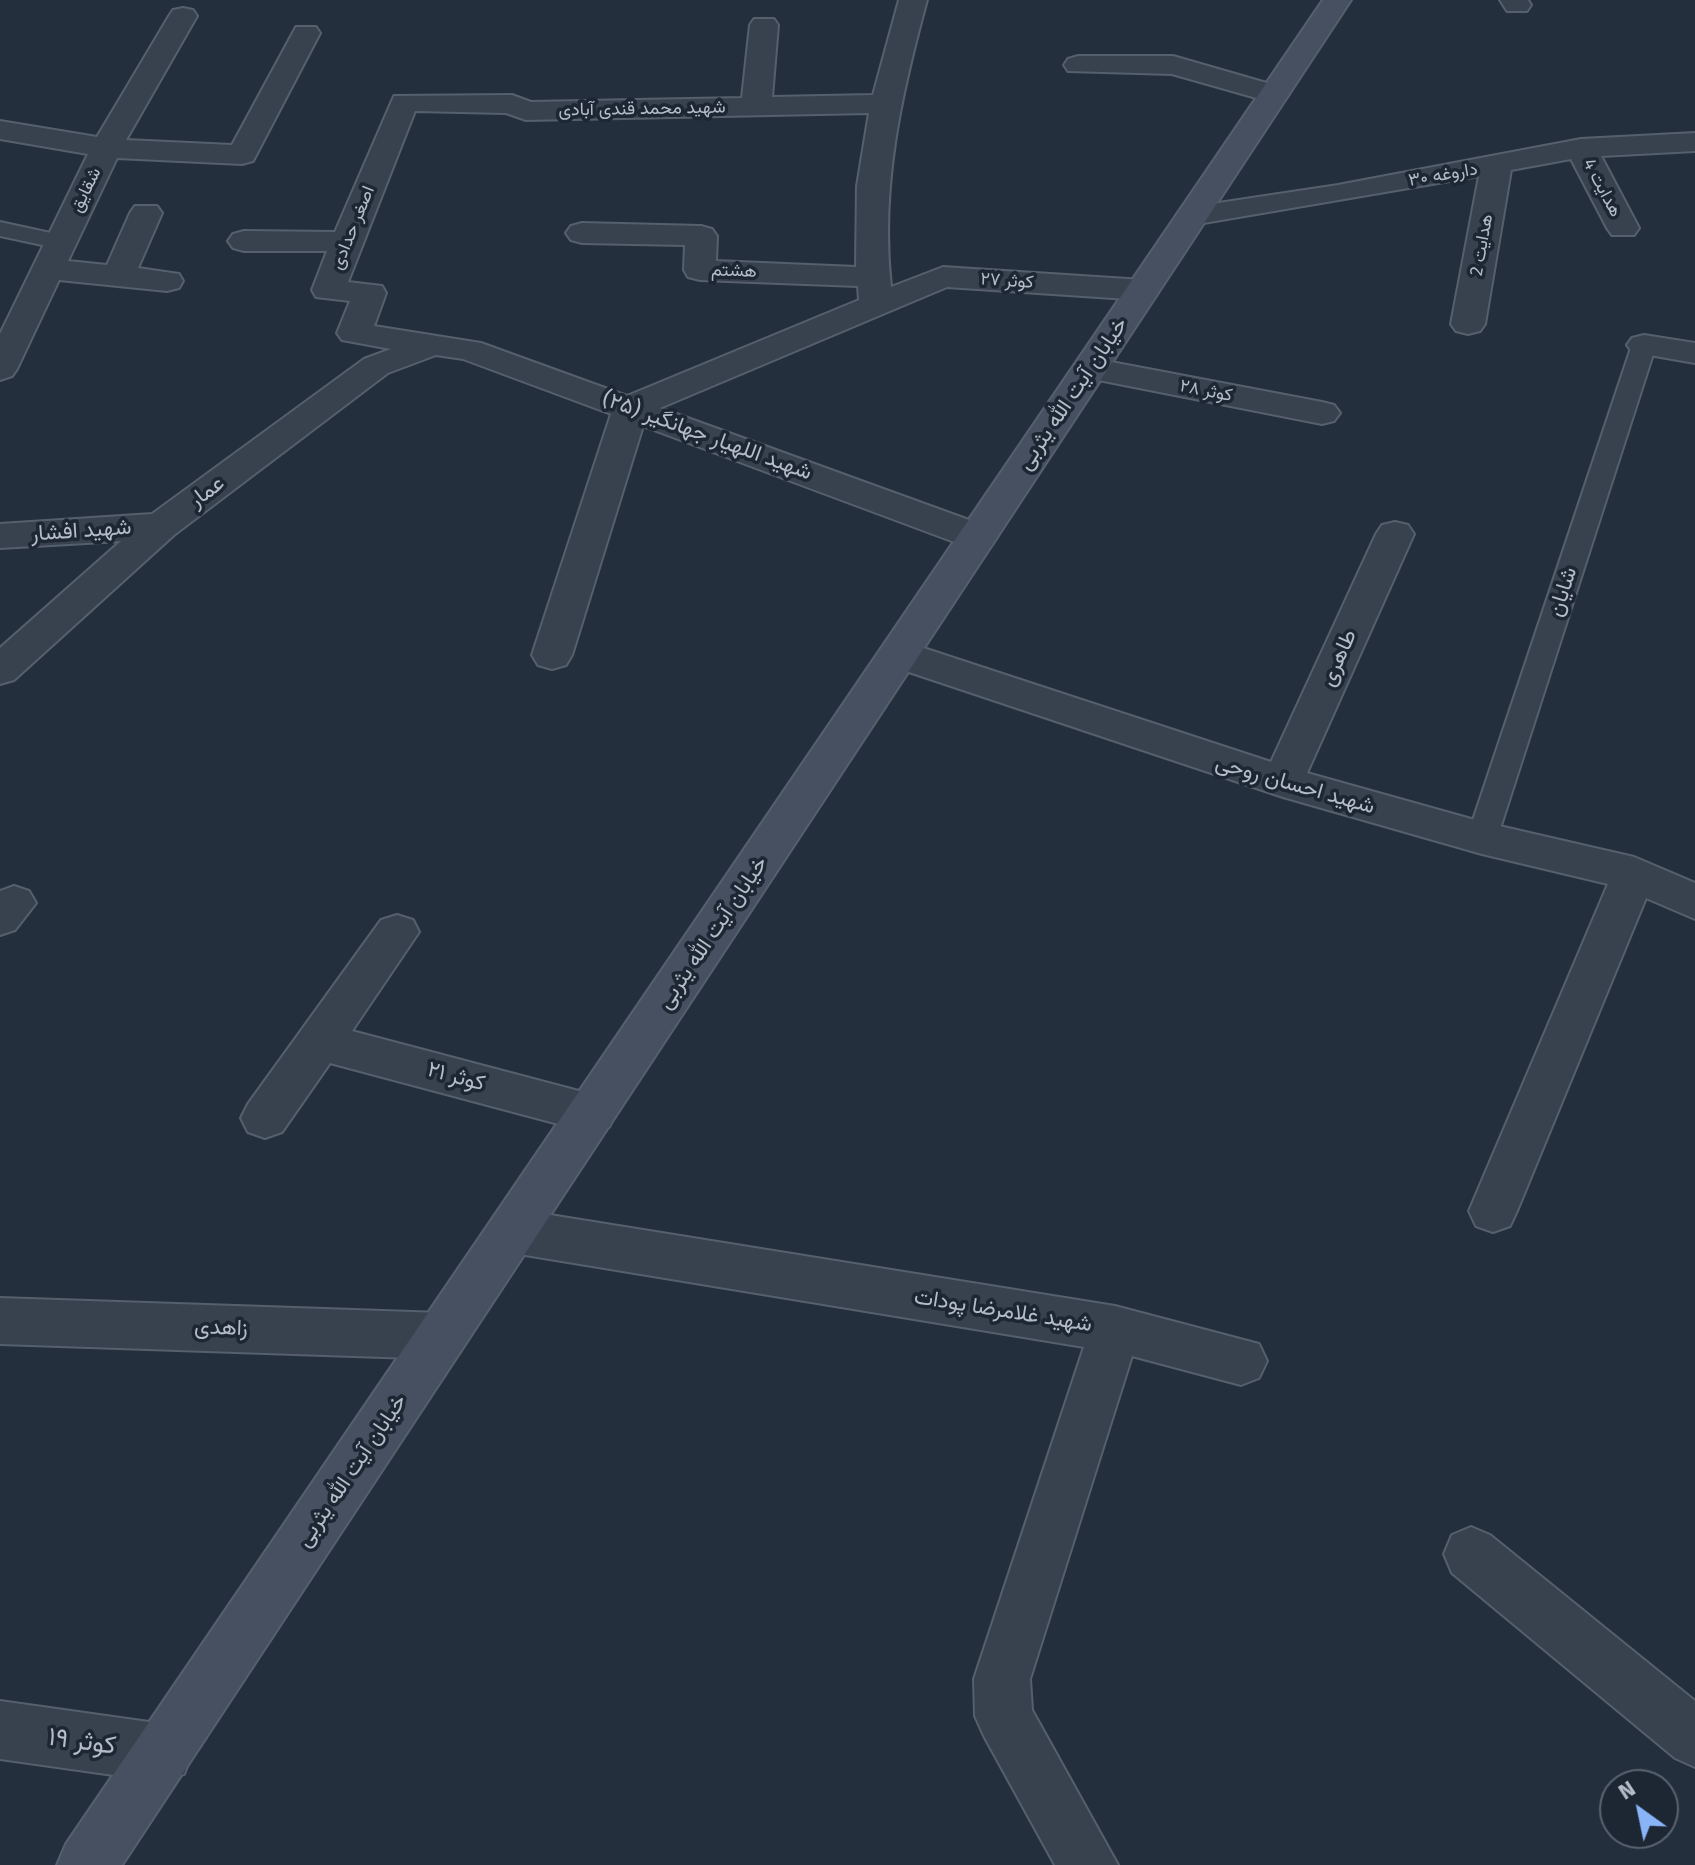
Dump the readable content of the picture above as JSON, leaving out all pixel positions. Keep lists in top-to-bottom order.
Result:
{
  "streets": {
    "main road": ["خیابان آیت الله یثربی"],
    "street": [
      "شهید محمد قندی آبادی",
      "داروغه ۳۰",
      "هدایت 4",
      "شقایق",
      "اصغر حدادی",
      "هدایت 2",
      "هشتم",
      "کوثر ۲۷",
      "کوثر ۲۸",
      "شهید اللهیار جهانگیر (۲۵)",
      "عمار",
      "شهید افشار",
      "طاهری",
      "شهید احسان روحی",
      "کوثر ۲۱",
      "شهید غلامرضا پودات",
      "زاهدی",
      "کوثر ۱۹"
    ],
    "lane": ["شایان"]
  },
  "crossings": [
    ["شهید محمد قندی آبادی", "اصغر حدادی"],
    ["داروغه ۳۰", "هدایت 4"],
    ["داروغه ۳۰", "هدایت 2"],
    ["داروغه ۳۰", "خیابان آیت الله یثربی"],
    ["اصغر حدادی", "شهید اللهیار جهانگیر (۲۵)"],
    ["اصغر حدادی", "عمار"],
    ["هشتم", "کوثر ۲۷"],
    ["کوثر ۲۷", "خیابان آیت الله یثربی"],
    ["کوثر ۲۷", "شهید اللهیار جهانگیر (۲۵)"],
    ["کوثر ۲۸", "خیابان آیت الله یثربی"],
    ["خیابان آیت الله یثربی", "شهید اللهیار جهانگیر (۲۵)"],
    ["خیابان آیت الله یثربی", "شهید احسان روحی"],
    ["خیابان آیت الله یثربی", "کوثر ۲۱"],
    ["خیابان آیت الله یثربی", "شهید غلامرضا پودات"],
    ["خیابان آیت الله یثربی", "زاهدی"],
    ["خیابان آیت الله یثربی", "کوثر ۱۹"],
    ["شهید اللهیار جهانگیر (۲۵)", "عمار"],
    ["عمار", "شهید افشار"],
    ["شایان", "شهید احسان روحی"],
    ["طاهری", "شهید احسان روحی"]
  ],
  "north": "top left"
}
